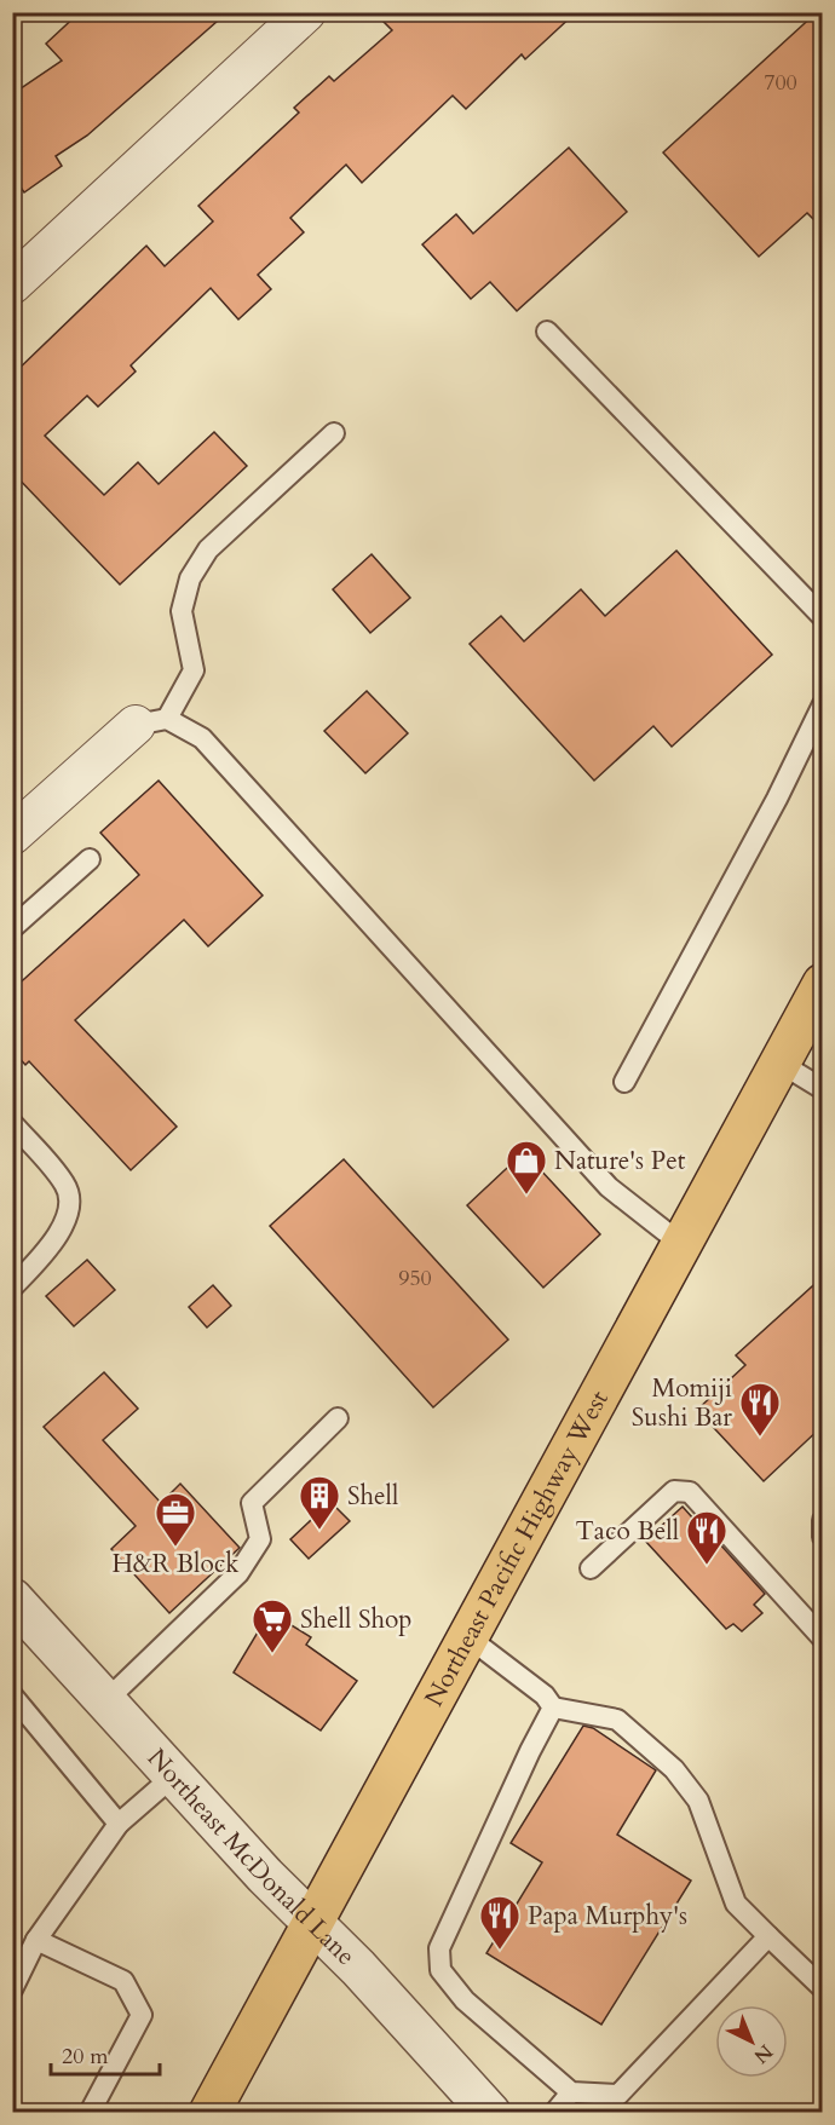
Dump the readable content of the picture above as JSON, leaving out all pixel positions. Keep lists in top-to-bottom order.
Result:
{
  "streets": {
    "highway": ["Northeast Pacific Highway West"],
    "street": ["Northeast McDonald Lane"]
  },
  "crossings": [
    ["Northeast Pacific Highway West", "Northeast McDonald Lane"]
  ],
  "places": {
    "shop": ["Nature's Pet"],
    "restaurant": ["Momiji Sushi Bar", "Taco Bell", "Papa Murphy's"],
    "building": ["Shell"],
    "office": ["H&R Block"],
    "supermarket": ["Shell Shop"]
  },
  "house_numbers": ["700", "950"],
  "scale_bar": "20 m",
  "north": "bottom right"
}
